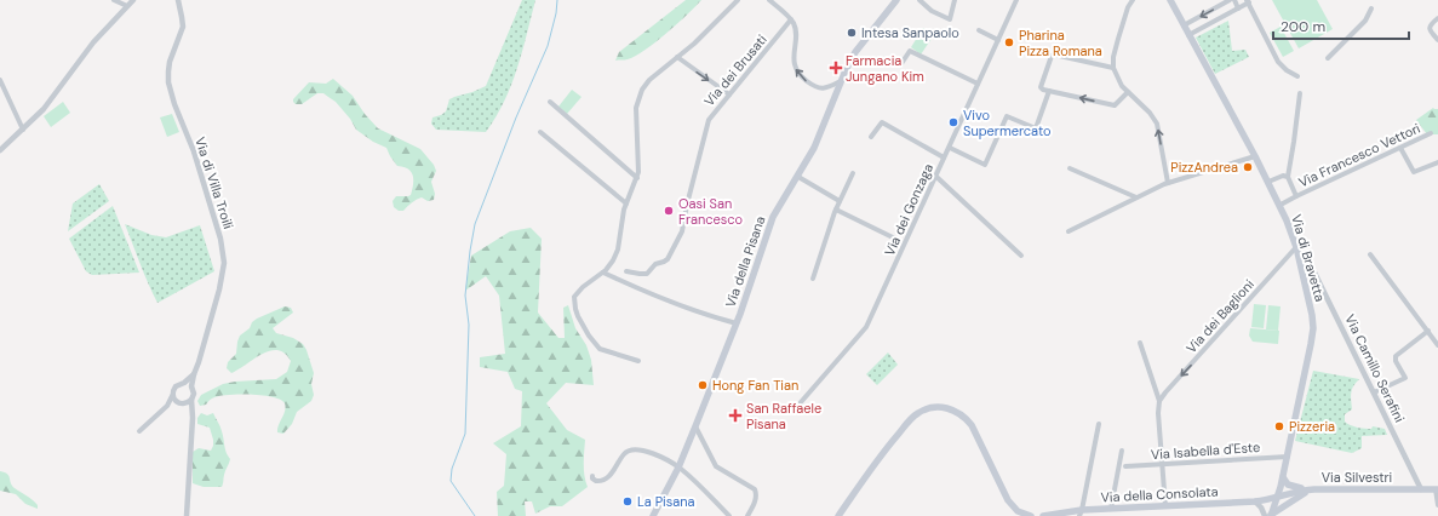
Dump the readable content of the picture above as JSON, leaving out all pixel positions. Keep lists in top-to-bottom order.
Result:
{
  "streets": {
    "main road": [
      "Via di Bravetta",
      "Via della Pisana",
      "Via Silvestri",
      "Via della Consolata"
    ],
    "street": [
      "Via dei Brusati",
      "Via Francesco Vettori",
      "Via di Villa Troili",
      "Via dei Gonzaga",
      "Via dei Baglioni",
      "Via Camillo Serafini",
      "Via Isabella d'Este"
    ]
  },
  "crossings": [
    ["Via Francesco Vettori", "Via di Bravetta"],
    ["Via di Bravetta", "Via dei Baglioni"],
    ["Via di Bravetta", "Via Camillo Serafini"],
    ["Via di Bravetta", "Via Isabella d'Este"],
    ["Via di Bravetta", "Via Silvestri"],
    ["Via di Bravetta", "Via della Consolata"],
    ["Via Camillo Serafini", "Via Silvestri"],
    ["Via Silvestri", "Via della Consolata"]
  ],
  "one_way": ["Via dei Baglioni"],
  "places": {
    "other": [
      "Intesa Sanpaolo",
      "Pharina Pizza Romana",
      "Vivo Supermercato",
      "PizzAndrea",
      "Oasi San Francesco",
      "Hong Fan Tian",
      "Pizzeria",
      "La Pisana"
    ],
    "health": ["Farmacia Jungano Kim", "San Raffaele Pisana"]
  },
  "scale_bar": "200 m"
}
